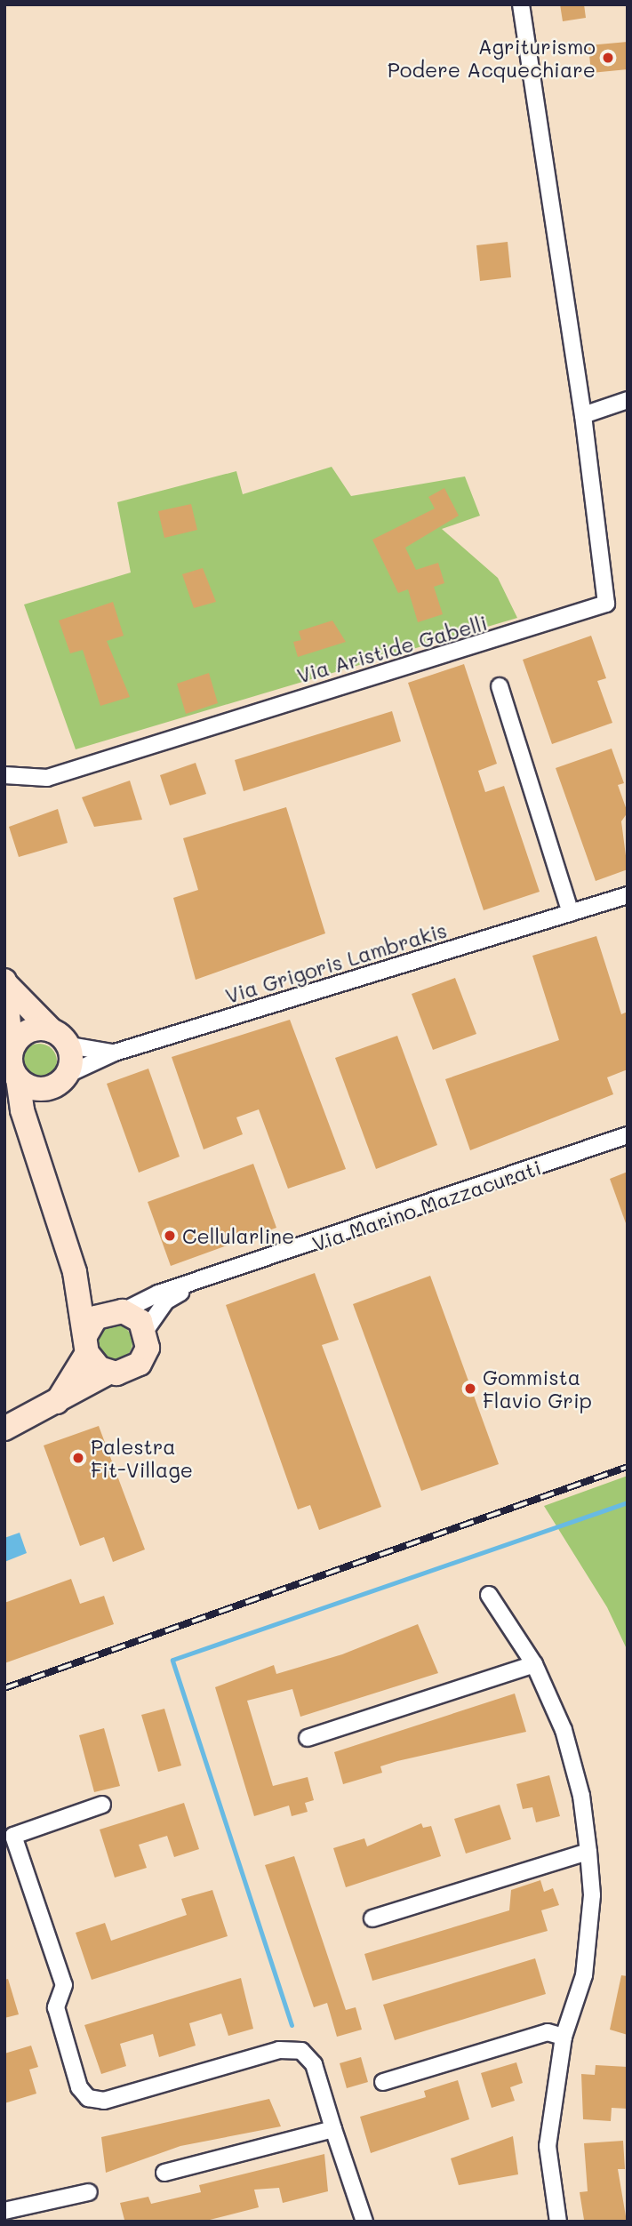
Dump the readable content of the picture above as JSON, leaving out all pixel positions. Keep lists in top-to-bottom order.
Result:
{
  "streets": {
    "street": ["Via Aristide Gabelli", "Via Grigoris Lambrakis", "Via Marino Mazzacurati"]
  },
  "places": [
    "Agriturismo Podere Acquechiare",
    "Cellularline",
    "Gommista Flavio Grip",
    "Palestra Fit-Village"
  ]
}
